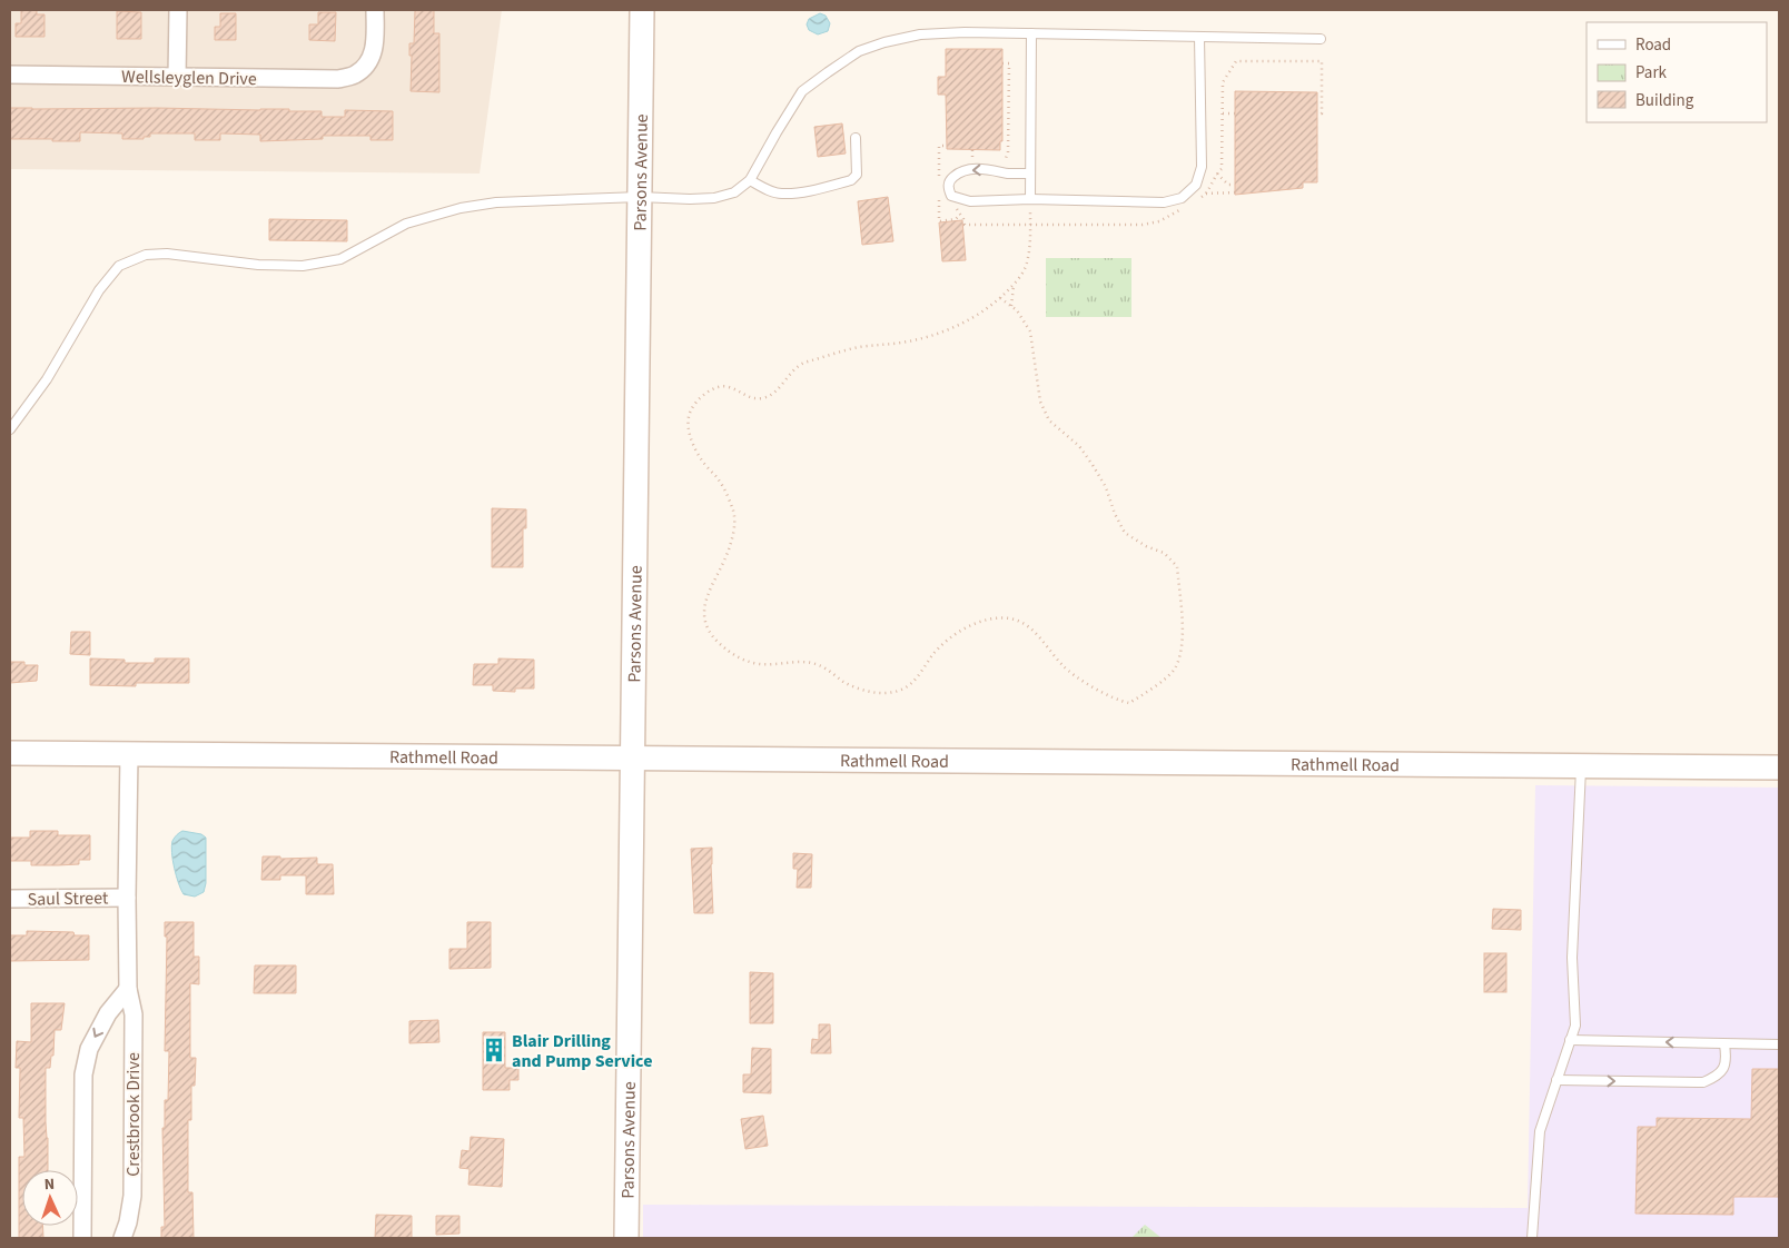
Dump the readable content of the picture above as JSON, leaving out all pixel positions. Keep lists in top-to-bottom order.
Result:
{
  "streets": {
    "street": [
      "Wellsleyglen Drive",
      "Parsons Avenue",
      "Rathmell Road",
      "Saul Street",
      "Crestbrook Drive"
    ]
  },
  "crossings": [
    ["Parsons Avenue", "Rathmell Road"],
    ["Rathmell Road", "Crestbrook Drive"],
    ["Saul Street", "Crestbrook Drive"]
  ],
  "places": {
    "building": ["Blair Drilling and Pump Service"]
  },
  "legend": ["Road", "Park", "Building"],
  "north": "top"
}
